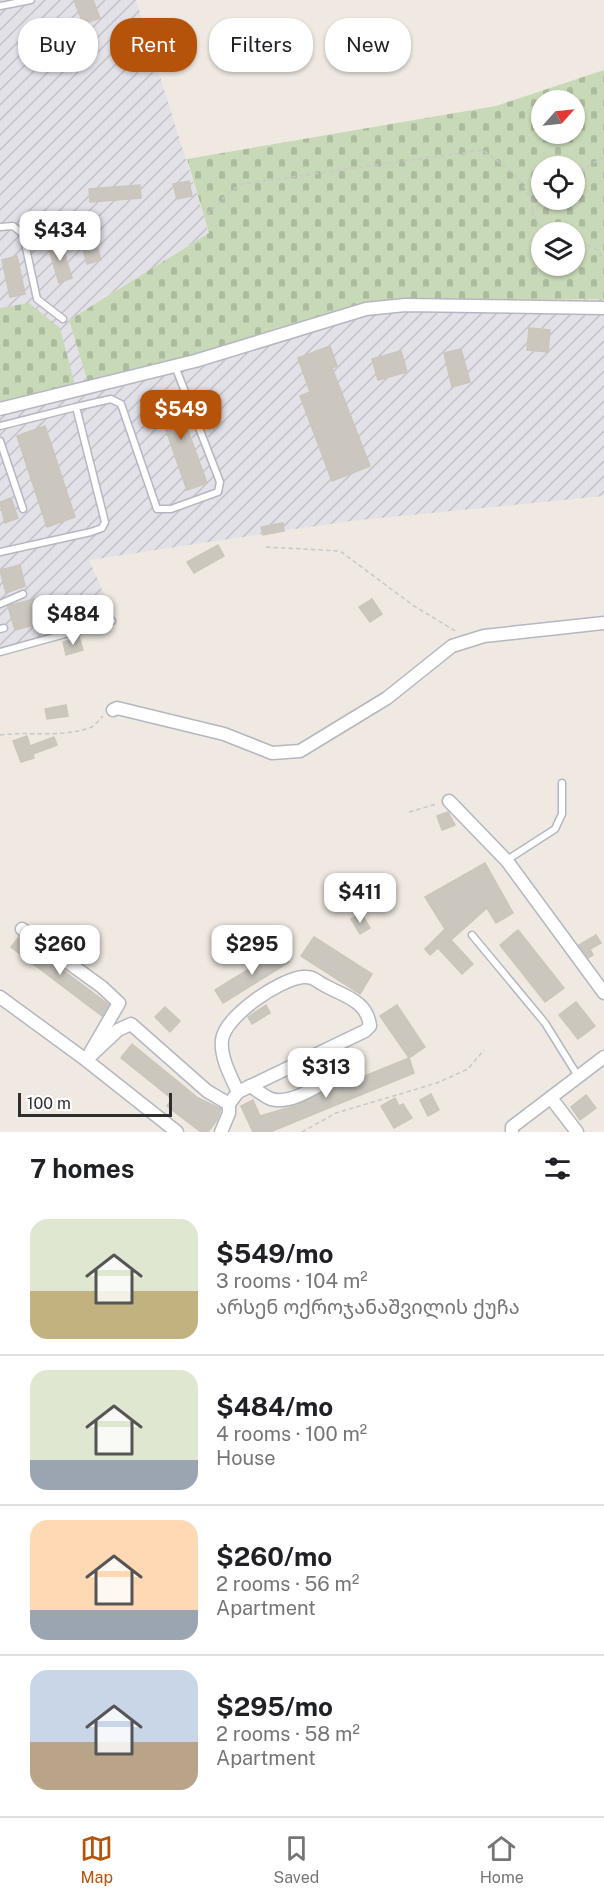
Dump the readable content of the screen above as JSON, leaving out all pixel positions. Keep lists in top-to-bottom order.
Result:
{
  "scale_bar": "100 m",
  "north": "top right",
  "page": {
    "chip": [
      "Buy",
      "Rent",
      "Filters",
      "New"
    ],
    "price": [
      "$434",
      "$549",
      "$484",
      "$411",
      "$260",
      "$295",
      "$313"
    ],
    "scale": "100 m",
    "heading": "7 homes",
    "list": [
      {
        "name": "$549/mo",
        "note": "3 rooms · 104 m² · არსენ ოქროჯანაშვილის ქუჩა"
      },
      {
        "name": "$484/mo",
        "note": "4 rooms · 100 m² · House"
      },
      {
        "name": "$260/mo",
        "note": "2 rooms · 56 m² · Apartment"
      },
      {
        "name": "$295/mo",
        "note": "2 rooms · 58 m² · Apartment"
      }
    ],
    "tabs": ["Map", "Saved", "Home"]
  }
}
